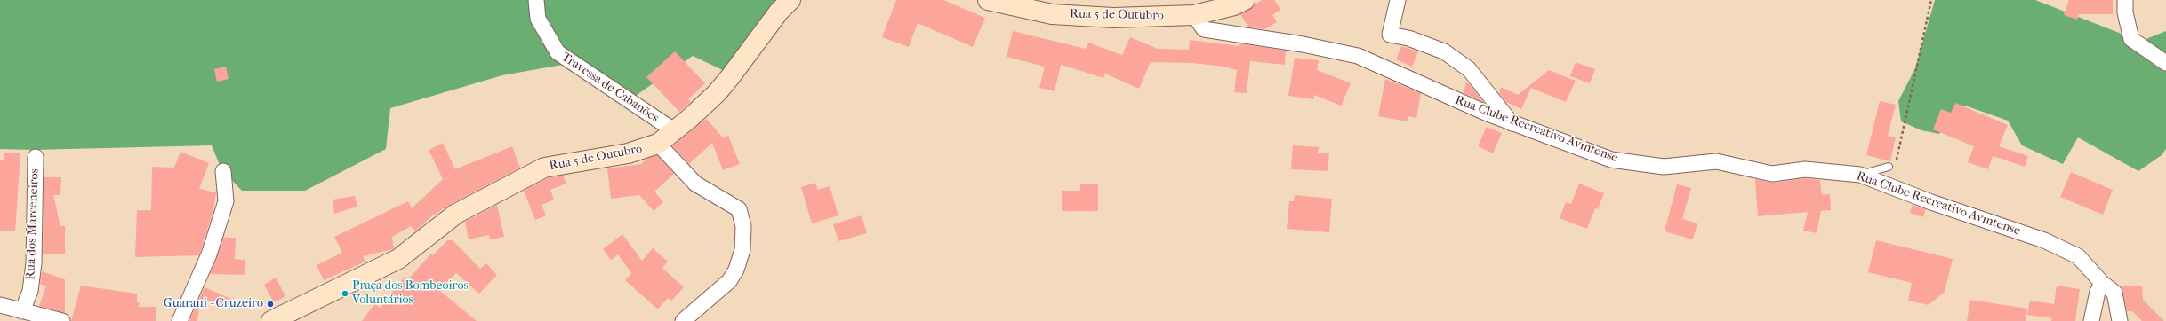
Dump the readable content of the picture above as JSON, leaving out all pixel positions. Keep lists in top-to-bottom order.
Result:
{
  "streets": {
    "street": [
      "Rua 5 de Outubro",
      "Travessa de Cabanões",
      "Rua Clube Recreativo Avintense",
      "Rua dos Marceneiros"
    ]
  },
  "crossings": [
    ["Rua 5 de Outubro", "Travessa de Cabanões"],
    ["Rua 5 de Outubro", "Rua Clube Recreativo Avintense"]
  ],
  "places": ["Praça dos Bombeoiros Voluntários", "Guarani - Cruzeiro"]
}
